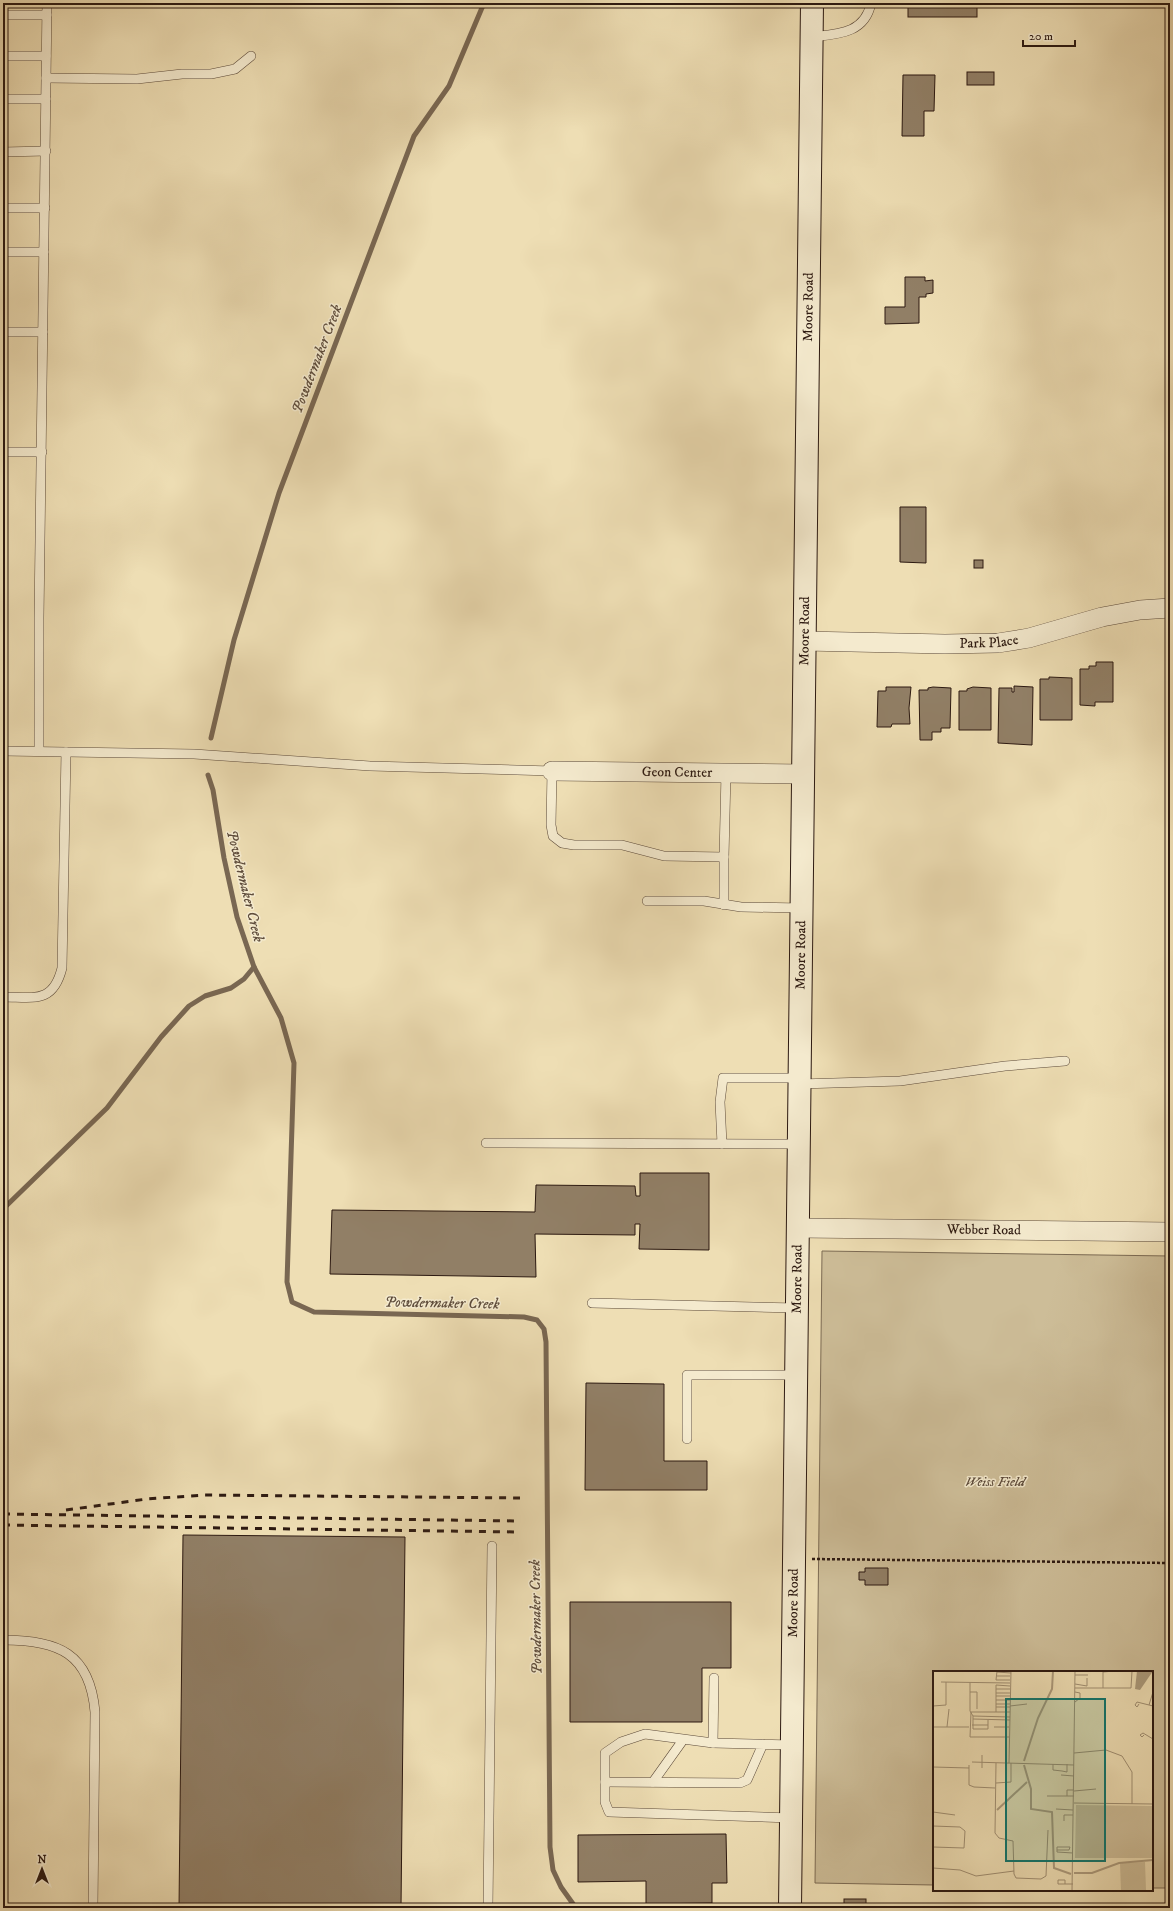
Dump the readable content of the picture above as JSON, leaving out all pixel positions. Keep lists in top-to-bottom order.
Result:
{
  "streets": {
    "street": [
      "Moore Road",
      "Park Place",
      "Geon Center",
      "Webber Road"
    ]
  },
  "crossings": [
    ["Moore Road", "Park Place"],
    ["Moore Road", "Geon Center"],
    ["Moore Road", "Webber Road"]
  ],
  "water": ["Powdermaker Creek"],
  "parks": ["Weiss Field"],
  "scale_bar": "20 m",
  "north": "top"
}
